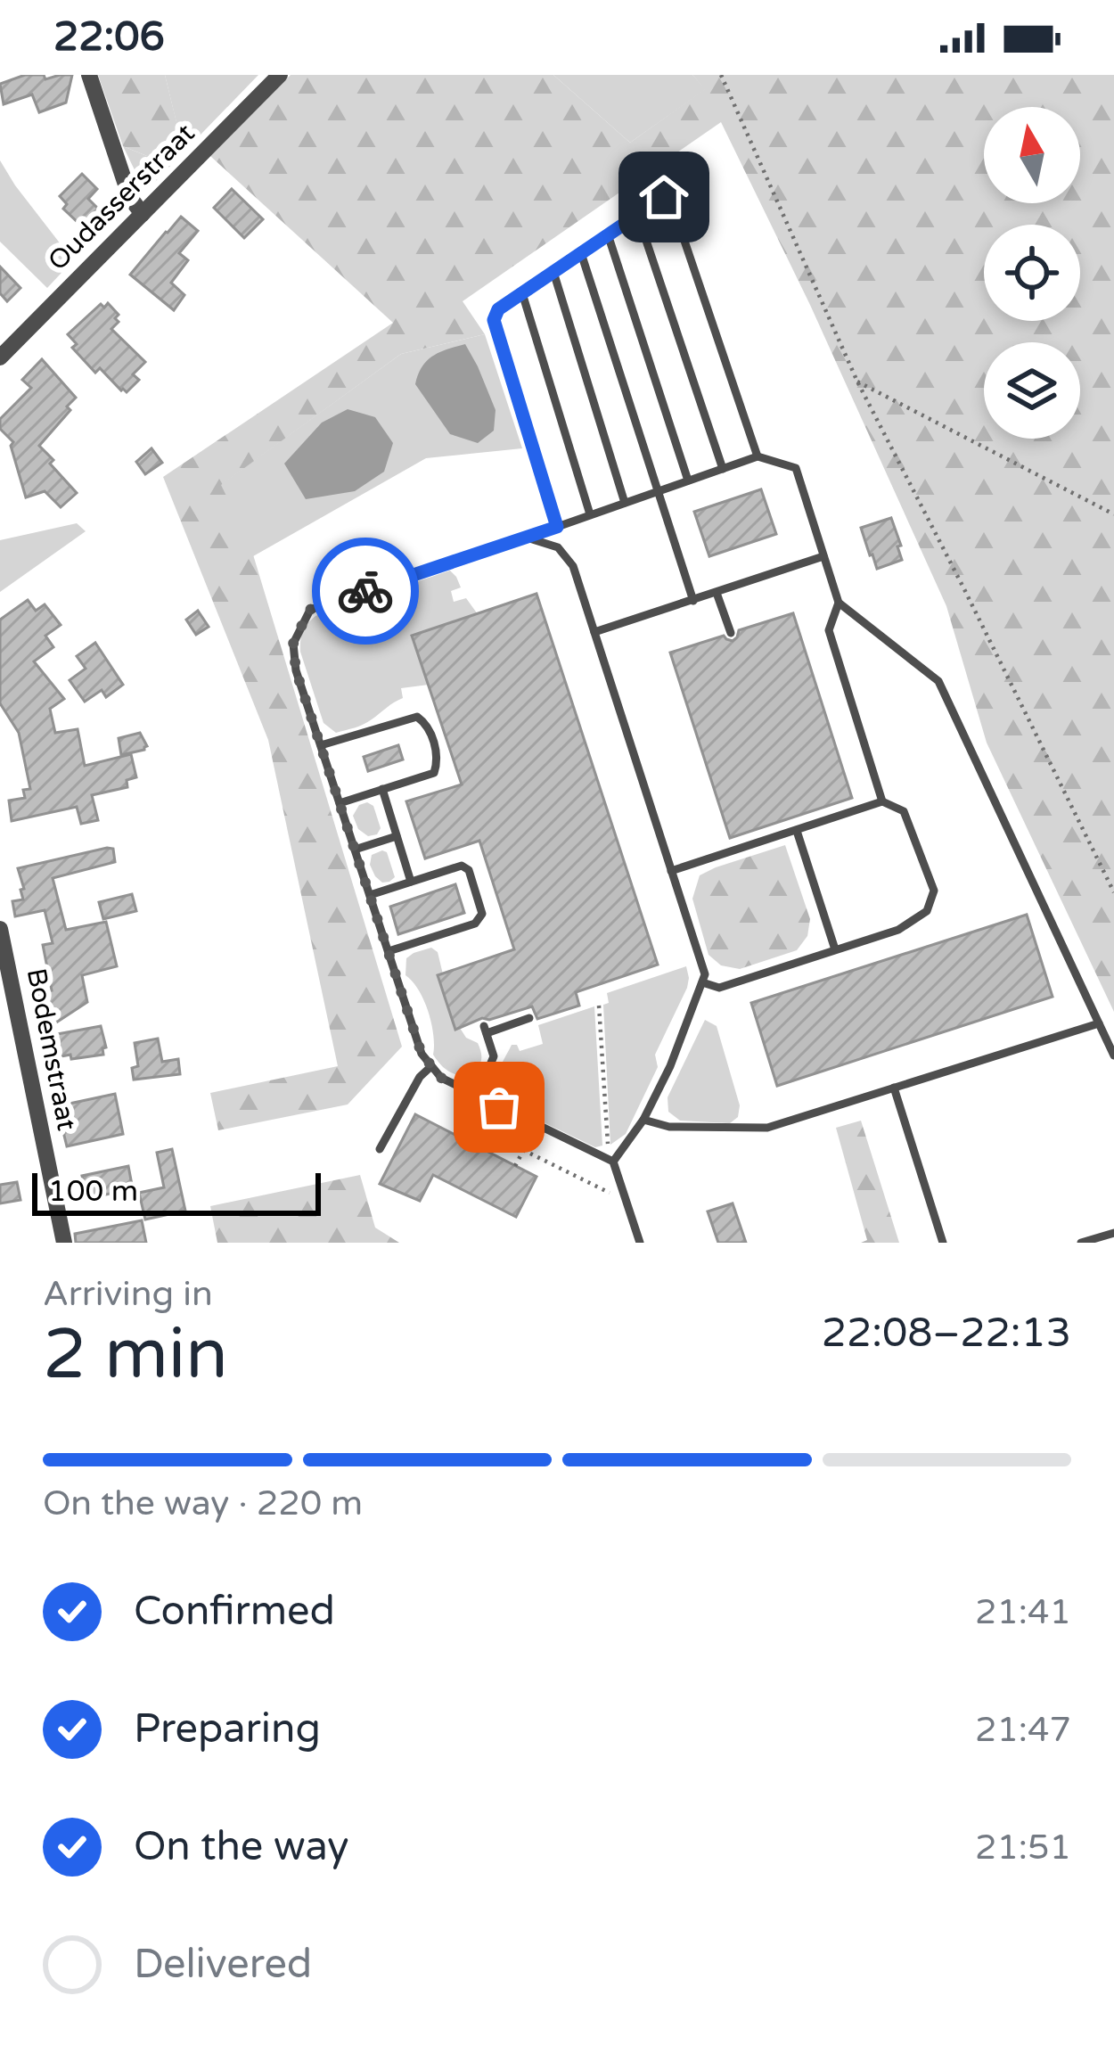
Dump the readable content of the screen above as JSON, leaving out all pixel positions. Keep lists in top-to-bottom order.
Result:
{
  "streets": {
    "street": ["Oudasserstraat", "Bodemstraat"]
  },
  "scale_bar": "100 m",
  "north": "top",
  "page": {
    "status": "22:06",
    "scale": "100 m",
    "heading": ["2 min", "Arriving in", "22:08–22:13"],
    "bar": "On the way · 220 m",
    "list": [
      ["Confirmed", "21:41"],
      ["Preparing", "21:47"],
      ["On the way", "21:51"],
      "Delivered"
    ]
  }
}
